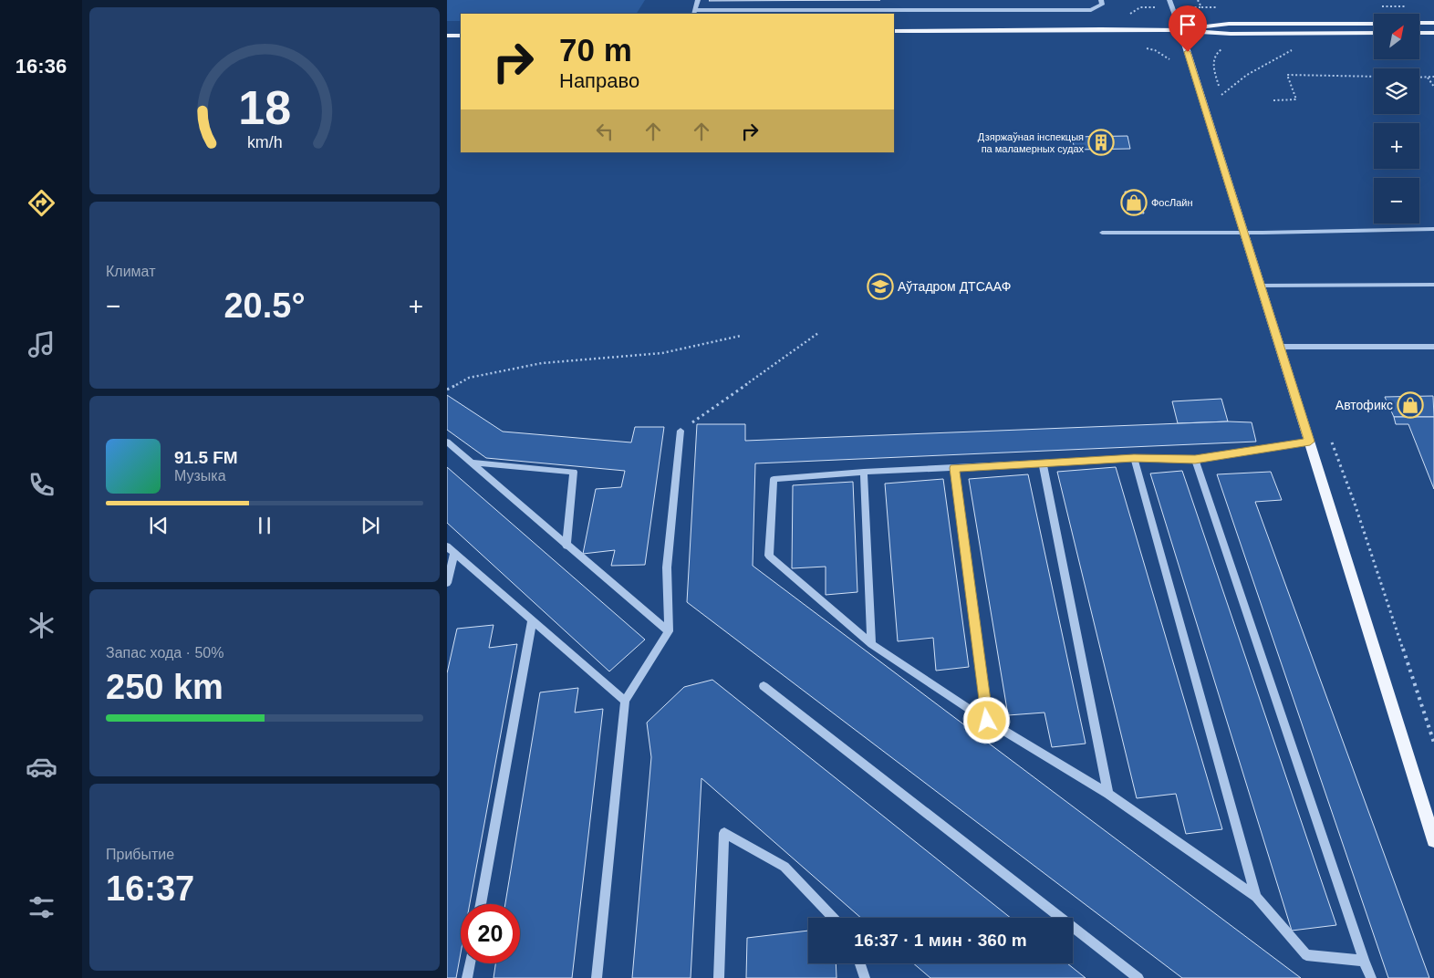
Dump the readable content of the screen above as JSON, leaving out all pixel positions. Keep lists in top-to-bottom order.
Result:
{
  "places": {
    "building": ["Дзяржаўная інспекцыя па маламерных судах"],
    "shop": ["ФосЛайн", "Автофикс"],
    "school or university": ["Аўтадром ДТСААФ"]
  },
  "north": "top right",
  "page": {
    "tabs": "16:36",
    "map_buttons": ["+", "−"],
    "turn": ["70 m", "Направо"],
    "tile": [
      "Климат",
      ["Запас хода · 50%", "250 km"],
      ["Прибытие", "16:37"]
    ],
    "heat": ["−", "20.5°", "+"],
    "song": ["91.5 FM", "Музыка"],
    "limit": "20",
    "trip": "16:37 · 1 мин · 360 m",
    "gauge": ["18", "km/h"]
  }
}
